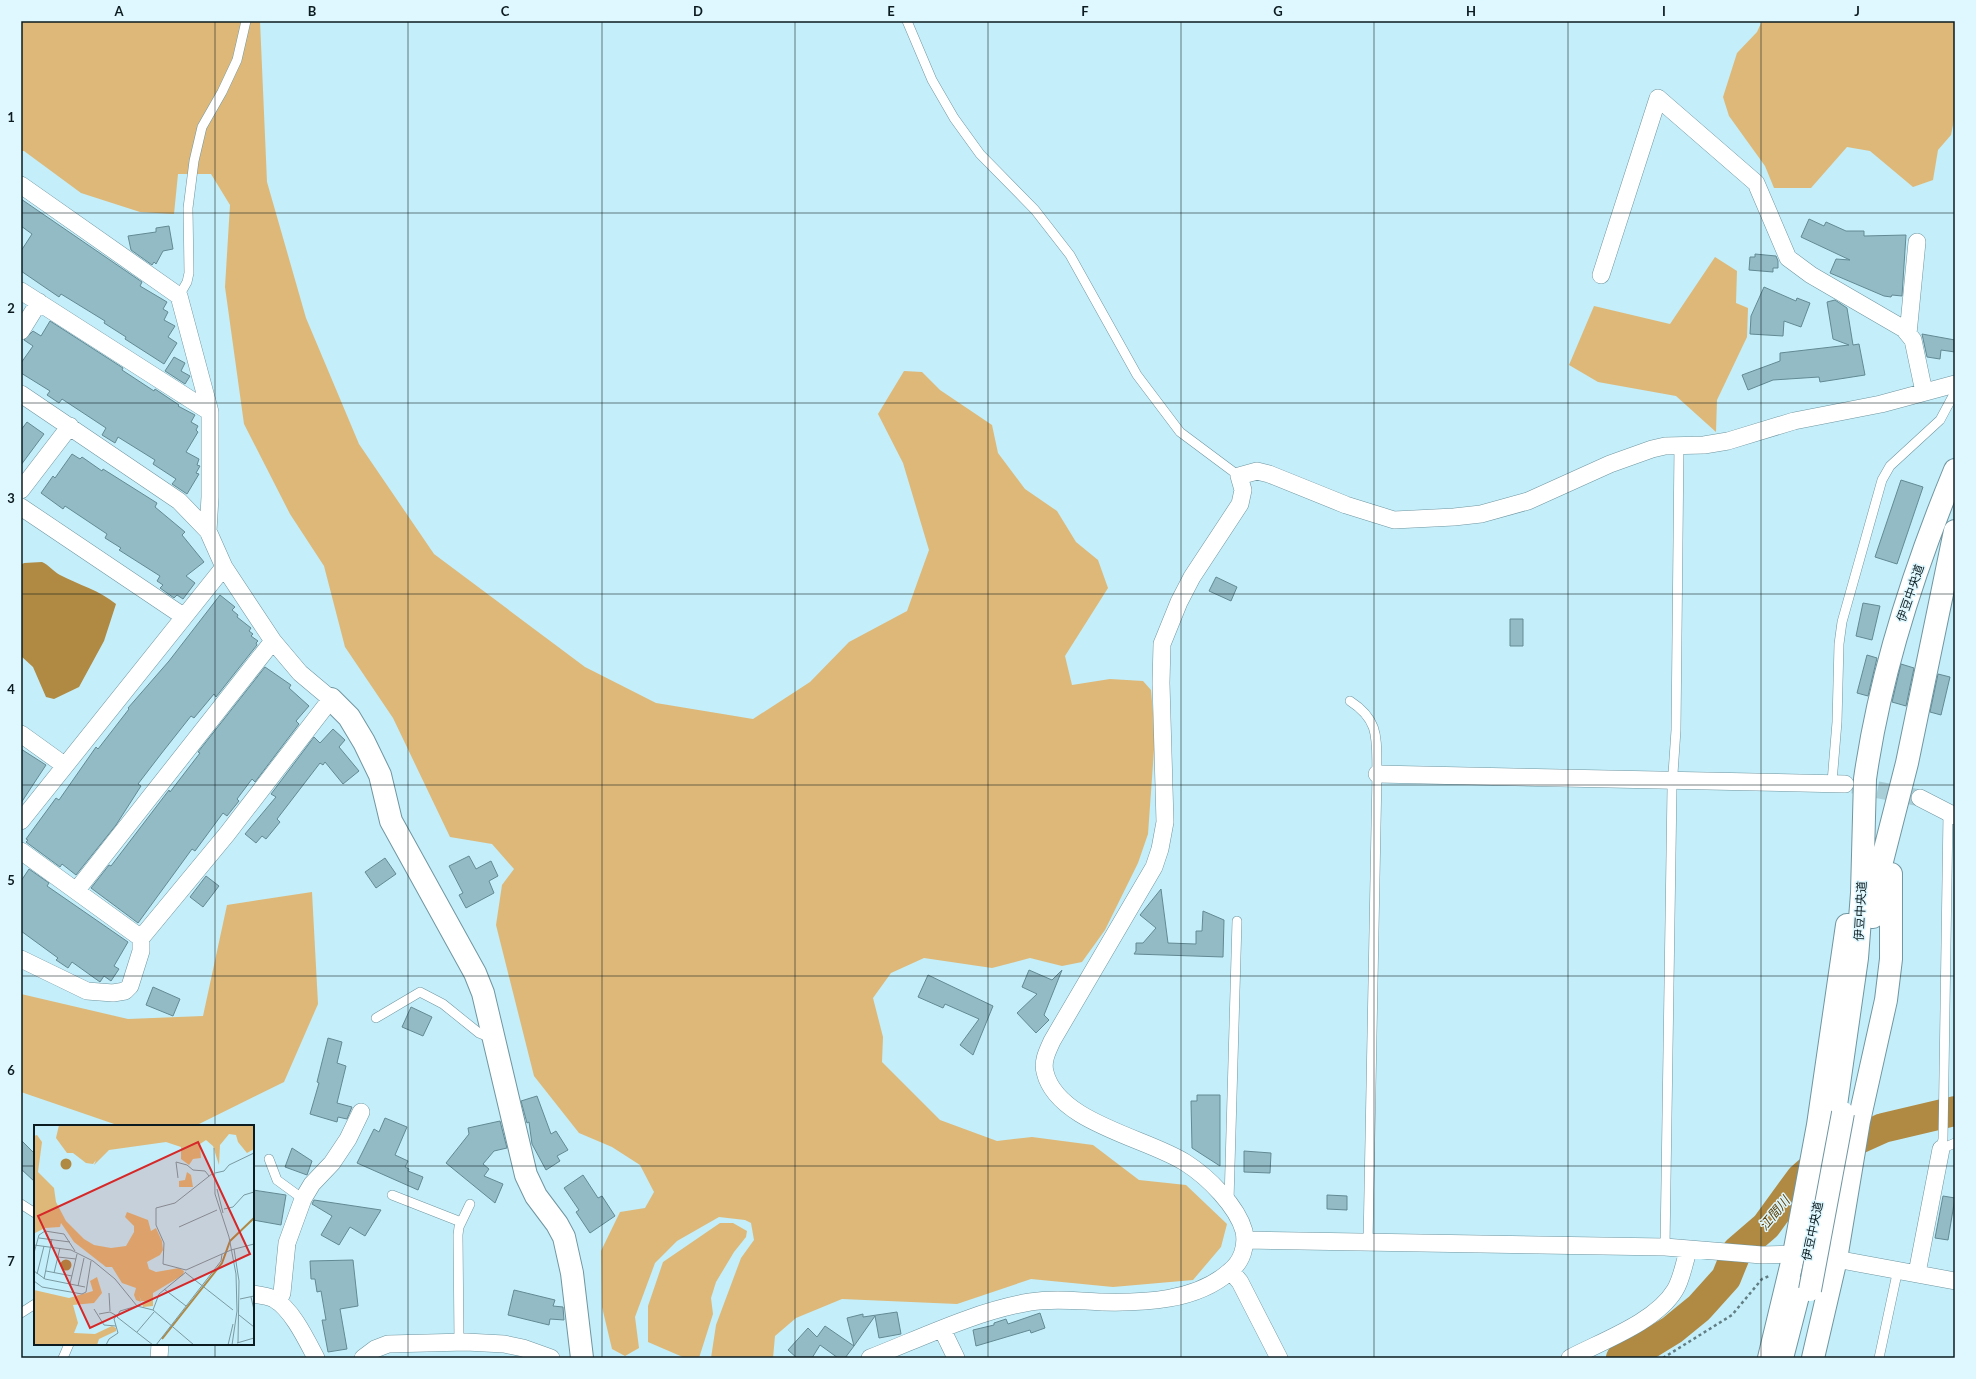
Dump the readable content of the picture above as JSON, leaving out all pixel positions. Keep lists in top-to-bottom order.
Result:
{
  "streets": {
    "main road": ["伊豆中央道"]
  },
  "water": ["江間川"],
  "grid": {
    "columns": [
      "A",
      "B",
      "C",
      "D",
      "E",
      "F",
      "G",
      "H",
      "I",
      "J"
    ],
    "rows": [
      "1",
      "2",
      "3",
      "4",
      "5",
      "6",
      "7"
    ]
  }
}
